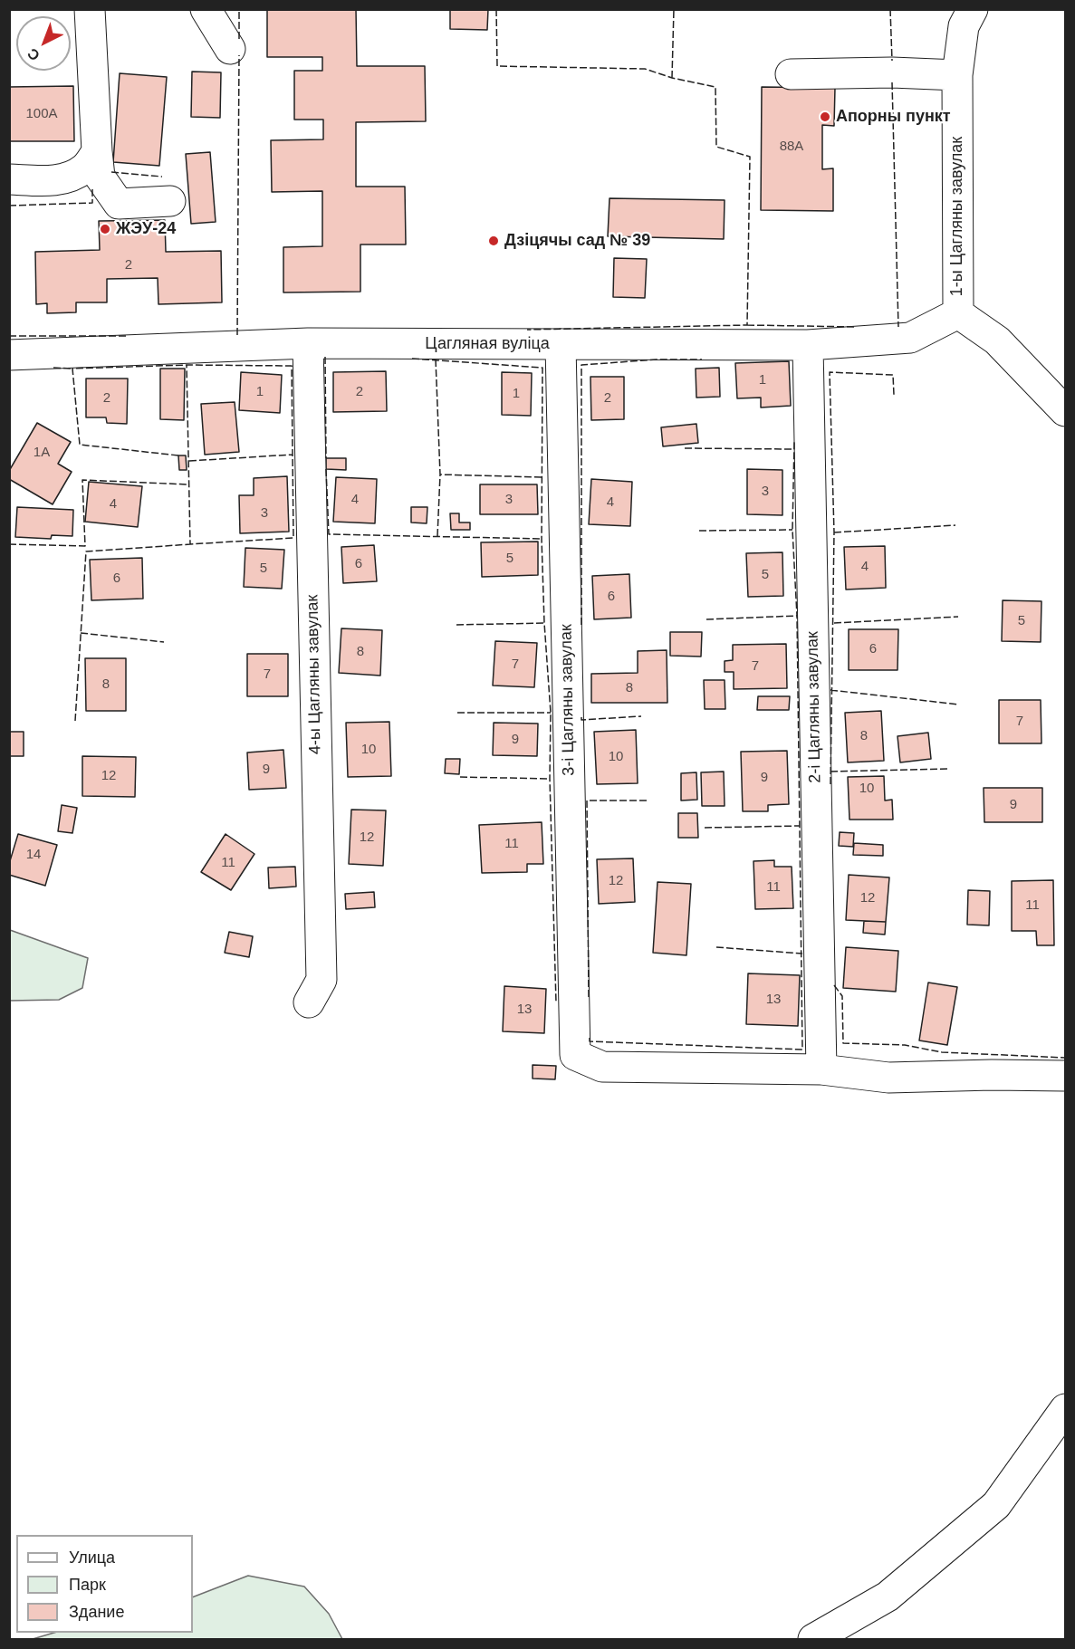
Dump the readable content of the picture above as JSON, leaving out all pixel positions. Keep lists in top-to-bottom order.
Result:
{
  "streets": {
    "street": [
      "1-ы Цагляны завулак",
      "Цагляная вуліца",
      "4-ы Цагляны завулак",
      "3-і Цагляны завулак",
      "2-і Цагляны завулак"
    ]
  },
  "crossings": [
    ["1-ы Цагляны завулак", "Цагляная вуліца"],
    ["Цагляная вуліца", "4-ы Цагляны завулак"],
    ["Цагляная вуліца", "3-і Цагляны завулак"],
    ["Цагляная вуліца", "2-і Цагляны завулак"],
    ["3-і Цагляны завулак", "2-і Цагляны завулак"]
  ],
  "places": ["Апорны пункт", "ЖЭУ-24", "Дзіцячы сад № 39"],
  "house_numbers": [
    "100А",
    "88А",
    "2",
    "1",
    "1",
    "2",
    "1",
    "2",
    "2",
    "1А",
    "3",
    "4",
    "3",
    "4",
    "4",
    "3",
    "5",
    "6",
    "4",
    "5",
    "5",
    "6",
    "6",
    "5",
    "6",
    "8",
    "7",
    "7",
    "7",
    "8",
    "8",
    "7",
    "8",
    "9",
    "10",
    "10",
    "9",
    "12",
    "9",
    "10",
    "9",
    "12",
    "11",
    "14",
    "11",
    "12",
    "11",
    "12",
    "11",
    "13",
    "13"
  ],
  "legend": ["Улица", "Парк", "Здание"],
  "north": "bottom left"
}
